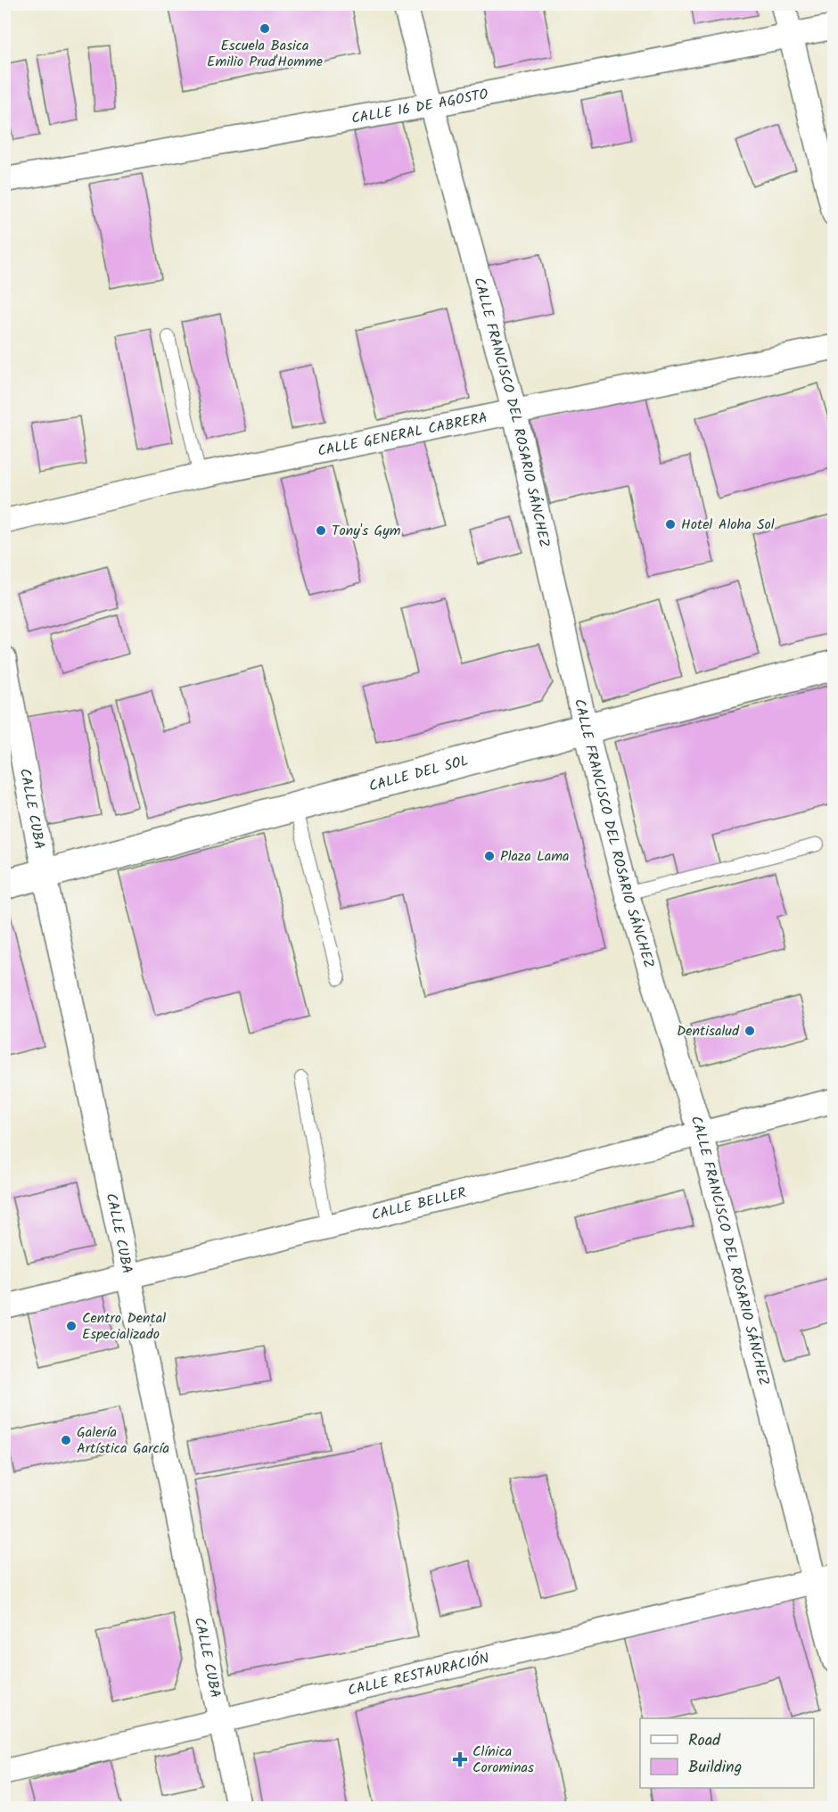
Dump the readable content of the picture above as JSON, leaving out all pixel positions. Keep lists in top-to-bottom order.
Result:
{
  "streets": {
    "main road": ["CALLE DEL SOL"],
    "street": [
      "CALLE 16 DE AGOSTO",
      "CALLE FRANCISCO DEL ROSARIO SÁNCHEZ",
      "CALLE GENERAL CABRERA",
      "CALLE CUBA",
      "CALLE BELLER",
      "CALLE RESTAURACIÓN"
    ]
  },
  "crossings": [
    ["CALLE 16 DE AGOSTO", "CALLE FRANCISCO DEL ROSARIO SÁNCHEZ"],
    ["CALLE FRANCISCO DEL ROSARIO SÁNCHEZ", "CALLE GENERAL CABRERA"],
    ["CALLE FRANCISCO DEL ROSARIO SÁNCHEZ", "CALLE DEL SOL"],
    ["CALLE FRANCISCO DEL ROSARIO SÁNCHEZ", "CALLE BELLER"],
    ["CALLE FRANCISCO DEL ROSARIO SÁNCHEZ", "CALLE RESTAURACIÓN"],
    ["CALLE DEL SOL", "CALLE CUBA"],
    ["CALLE CUBA", "CALLE BELLER"],
    ["CALLE CUBA", "CALLE RESTAURACIÓN"]
  ],
  "places": {
    "other": [
      "Escuela Basica Emilio Prud'Homme",
      "Hotel Aloha Sol",
      "Tony's Gym",
      "Plaza Lama",
      "Dentisalud",
      "Centro Dental Especializado",
      "Galería Artística García"
    ],
    "health": ["Clínica Corominas"]
  },
  "legend": ["Road", "Building"]
}
